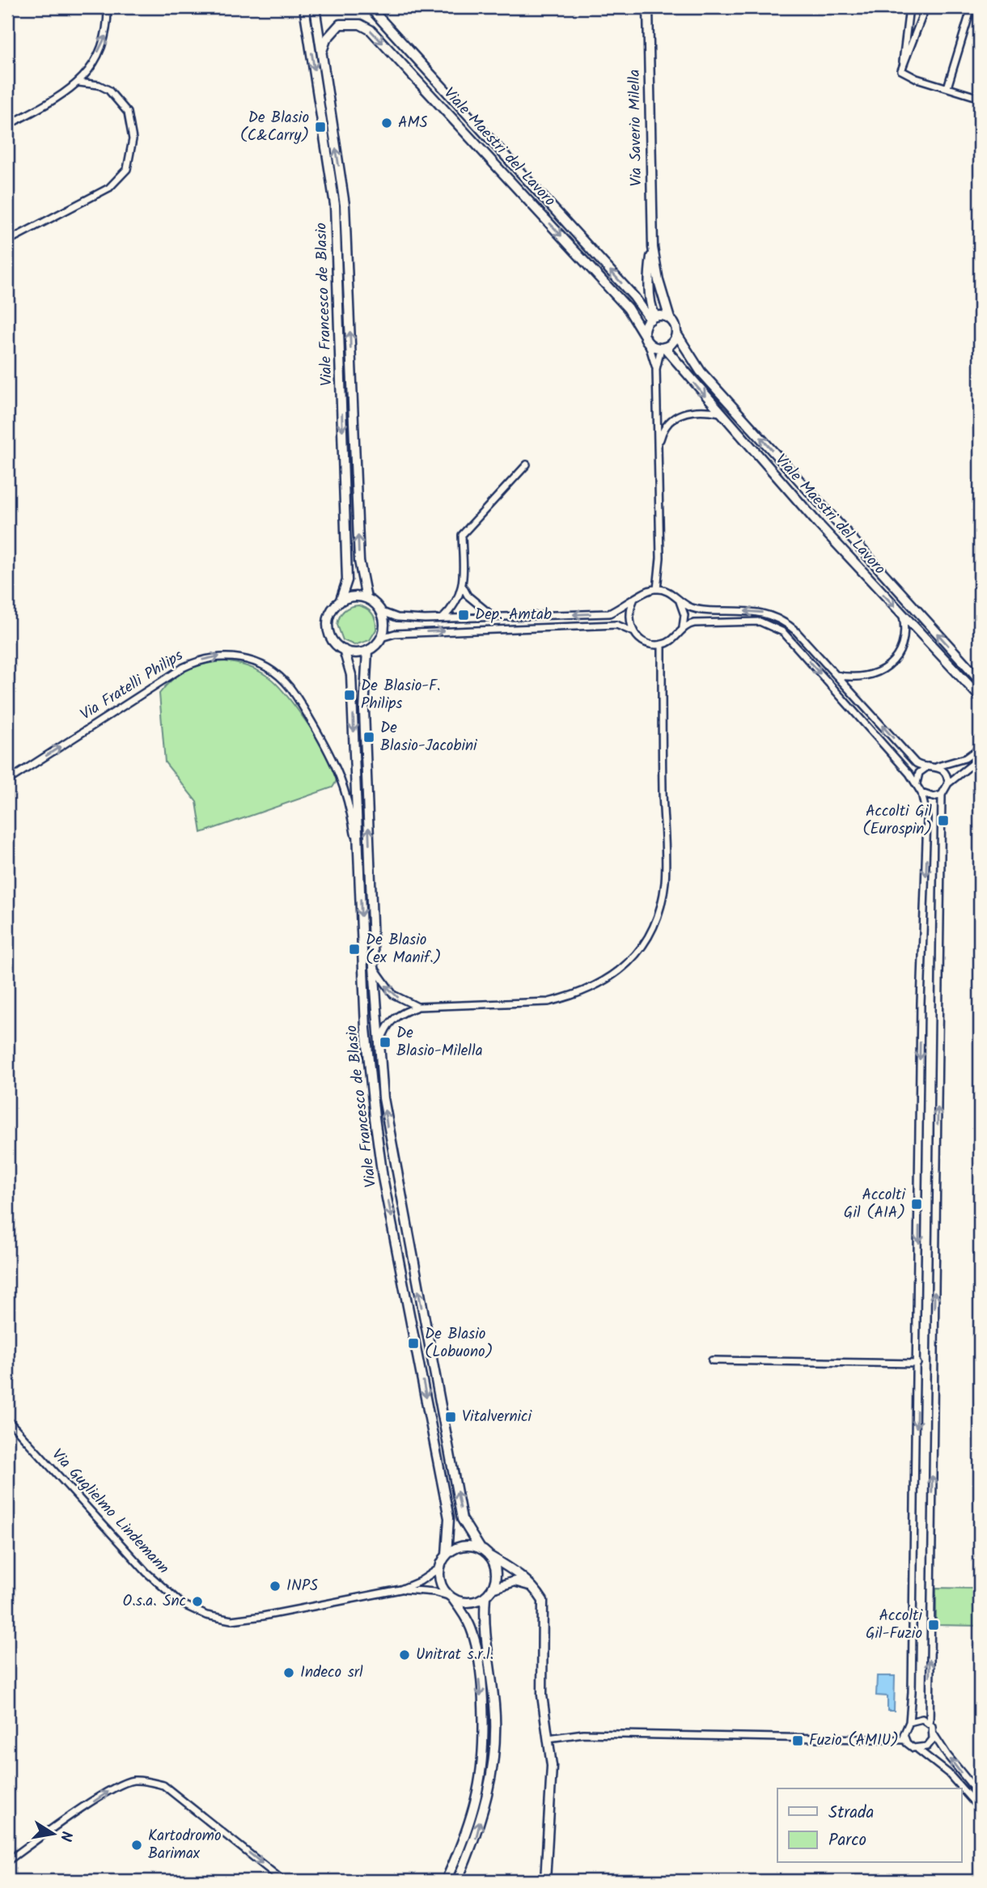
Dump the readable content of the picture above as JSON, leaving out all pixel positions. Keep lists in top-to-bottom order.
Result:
{
  "streets": {
    "street": [
      "Via Saverio Milella",
      "Viale Maestri del Lavoro",
      "Viale Francesco de Blasio",
      "Via Fratelli Philips",
      "Via Guglielmo Lindemann"
    ]
  },
  "crossings": [
    ["Via Saverio Milella", "Viale Maestri del Lavoro"],
    ["Viale Maestri del Lavoro", "Viale Francesco de Blasio"],
    ["Viale Francesco de Blasio", "Via Fratelli Philips"],
    ["Viale Francesco de Blasio", "Via Guglielmo Lindemann"]
  ],
  "places": {
    "other": [
      "AMS",
      "INPS",
      "O.s.a. Snc",
      "Unitrat s.r.l.",
      "Indeco srl",
      "Kartodromo Barimax"
    ],
    "transit": [
      "De Blasio (C&Carry)",
      "Dep. Amtab",
      "De Blasio-F. Philips",
      "De Blasio-Jacobini",
      "Accolti Gil (Eurospin)",
      "De Blasio (ex Manif.)",
      "De Blasio-Milella",
      "Accolti Gil (AIA)",
      "De Blasio (Lobuono)",
      "Vitalvernici",
      "Accolti Gil-Fuzio",
      "Fuzio (AMIU)"
    ]
  },
  "legend": ["Strada", "Parco"],
  "north": "right"
}
